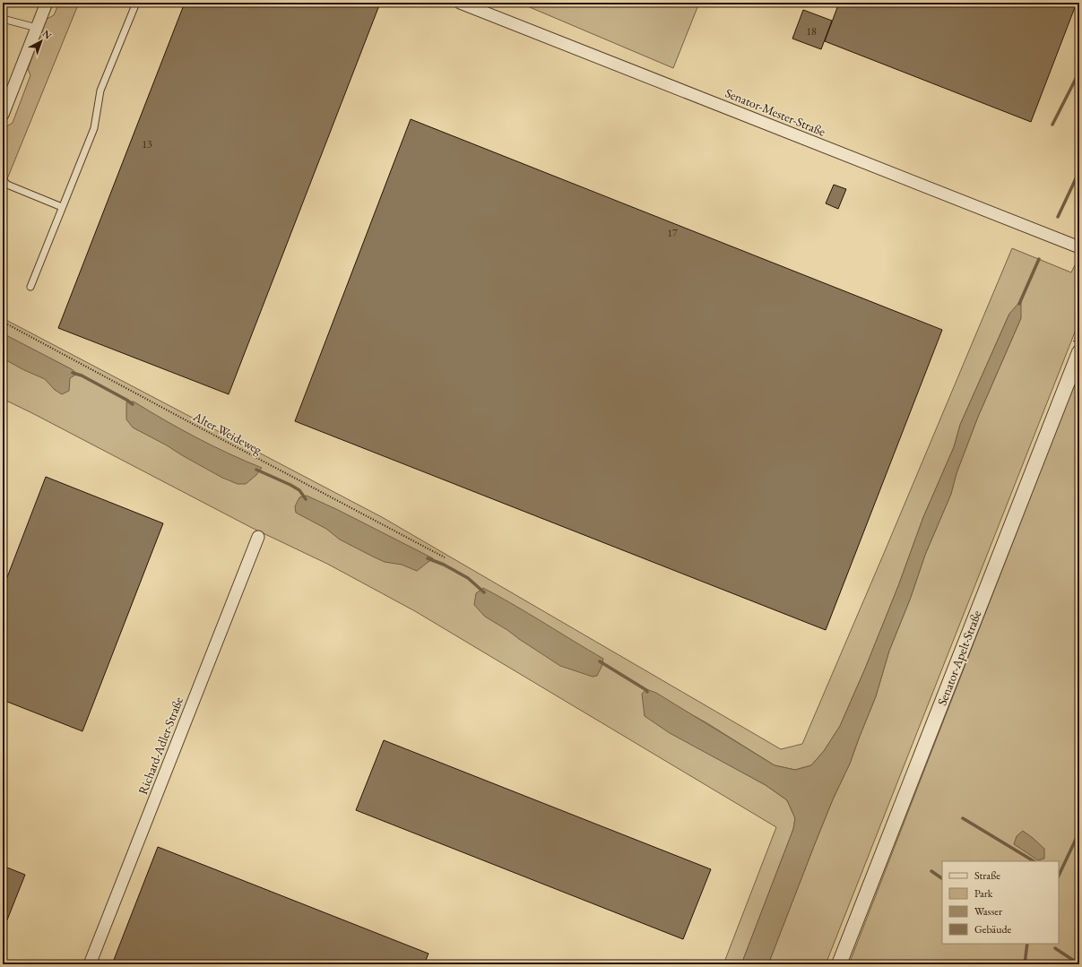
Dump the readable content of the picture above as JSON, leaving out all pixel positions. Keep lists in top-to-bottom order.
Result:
{
  "streets": {
    "street": ["Senator-Mester-Straße", "Senator-Apelt-Straße", "Richard-Adler-Straße"],
    "path": ["Alter Weideweg"]
  },
  "house_numbers": ["18", "13", "17"],
  "legend": [
    "Straße",
    "Park",
    "Wasser",
    "Gebäude"
  ],
  "north": "top right"
}
